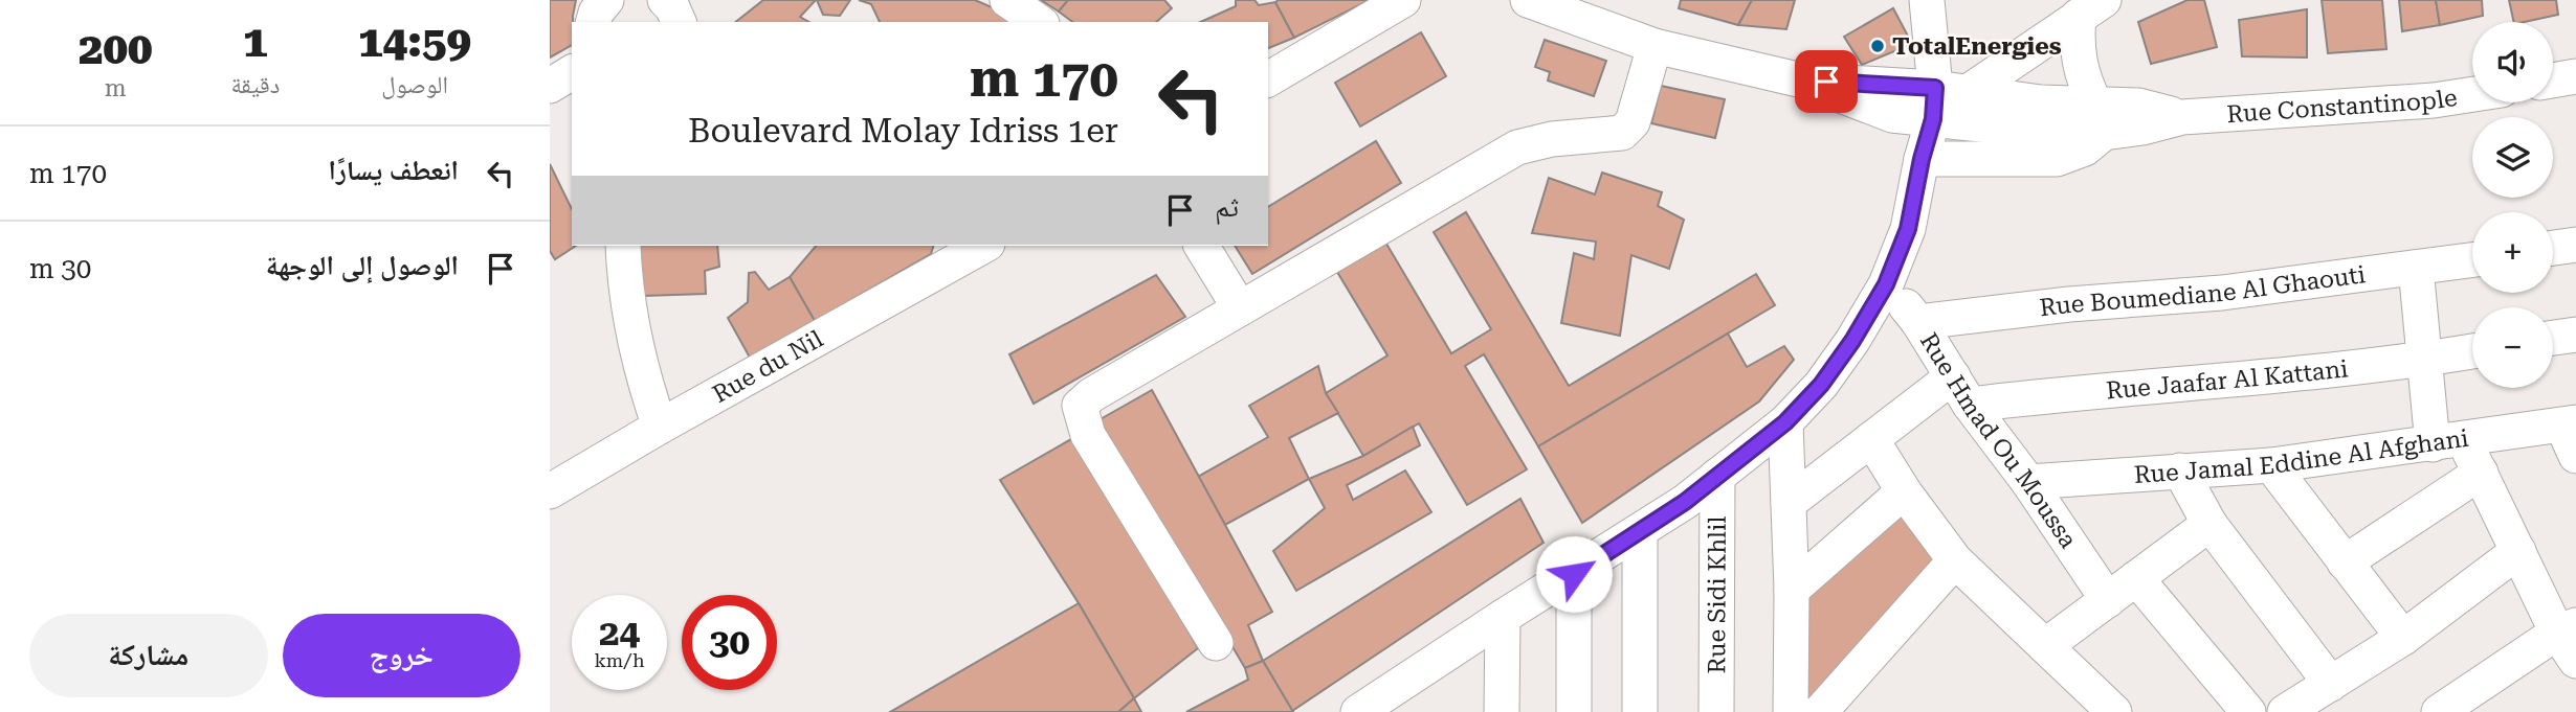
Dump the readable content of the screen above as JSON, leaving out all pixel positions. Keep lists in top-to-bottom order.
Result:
{
  "streets": {
    "street": [
      "Rue Constantinople",
      "Rue Boumediane Al Ghaouti",
      "Rue du Nil",
      "Rue Jaafar Al Kattani",
      "Rue Hmad Ou Moussa",
      "Rue Jamal Eddine Al Afghani",
      "Rue Sidi Khlil"
    ]
  },
  "crossings": [
    ["Rue Boumediane Al Ghaouti", "Rue Hmad Ou Moussa"],
    ["Rue Jaafar Al Kattani", "Rue Hmad Ou Moussa"],
    ["Rue Hmad Ou Moussa", "Rue Jamal Eddine Al Afghani"]
  ],
  "places": ["TotalEnergies"],
  "page": {
    "eta": [
      "14:59",
      "الوصول",
      "1",
      "دقيقة",
      "200",
      "m"
    ],
    "map_buttons": ["+", "−"],
    "turn": ["170 m", "Boulevard Molay Idriss 1er"],
    "list": [
      {
        "name": "انعطف يسارًا",
        "value": "170 m"
      },
      {
        "name": "الوصول إلى الوجهة",
        "value": "30 m"
      }
    ],
    "then": "ثم",
    "speed": "24 km/h",
    "limit": "30",
    "buttons": ["خروج", "مشاركة"]
  }
}
